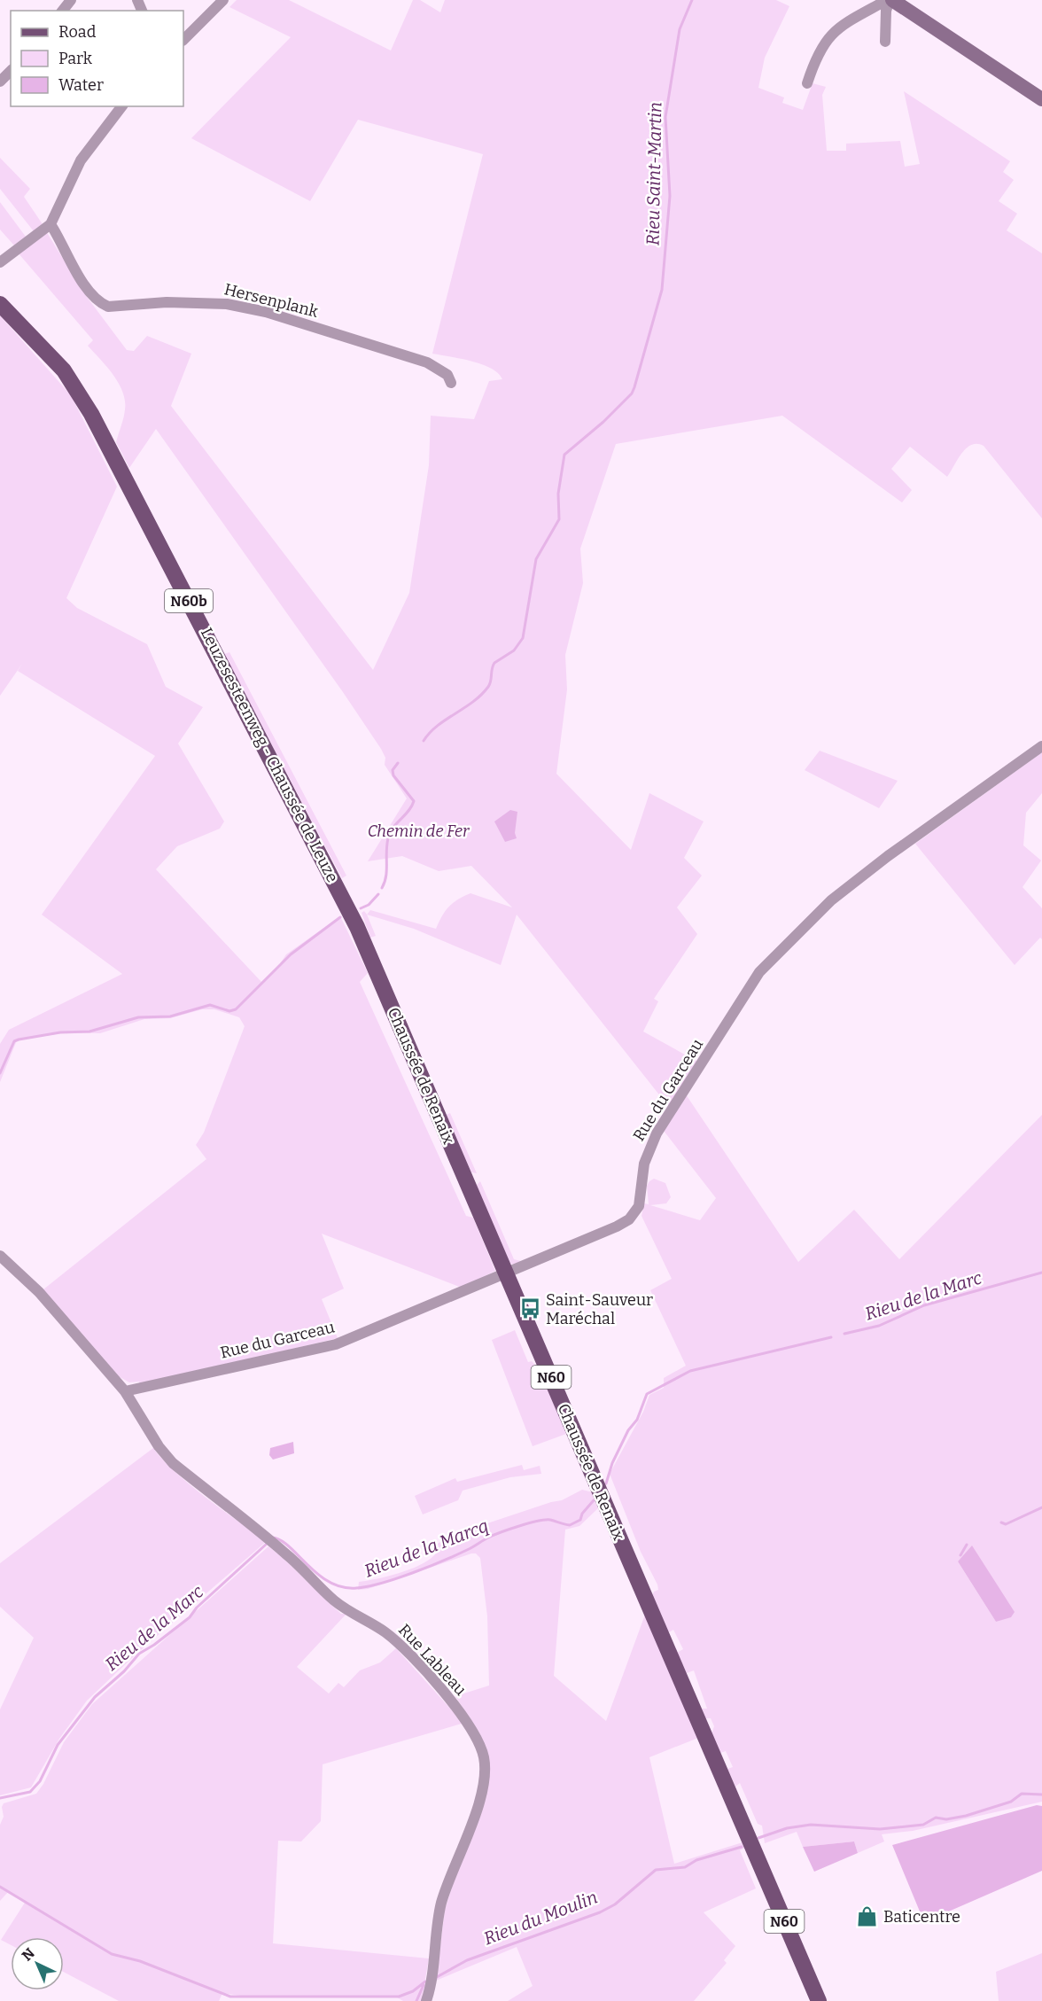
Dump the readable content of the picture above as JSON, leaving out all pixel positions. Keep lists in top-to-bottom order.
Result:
{
  "streets": {
    "main road": [
      "N60b",
      "Leuzesesteenweg - Chaussée de Leuze",
      "Chaussée de Renaix",
      "N60"
    ],
    "street": ["Hersenplank", "Rue du Garceau", "Rue Lableau"]
  },
  "crossings": [
    ["Leuzesesteenweg - Chaussée de Leuze", "Chaussée de Renaix"],
    ["Chaussée de Renaix", "Rue du Garceau"],
    ["Rue du Garceau", "Rue Lableau"]
  ],
  "water": [
    "Rieu Saint-Martin",
    "Rieu de la Marc",
    "Rieu de la Marcq",
    "Rieu du Moulin"
  ],
  "parks": ["Chemin de Fer"],
  "places": {
    "bus stop": ["Saint-Sauveur Maréchal"],
    "shop": ["Baticentre"]
  },
  "legend": ["Road", "Park", "Water"],
  "north": "top left"
}
